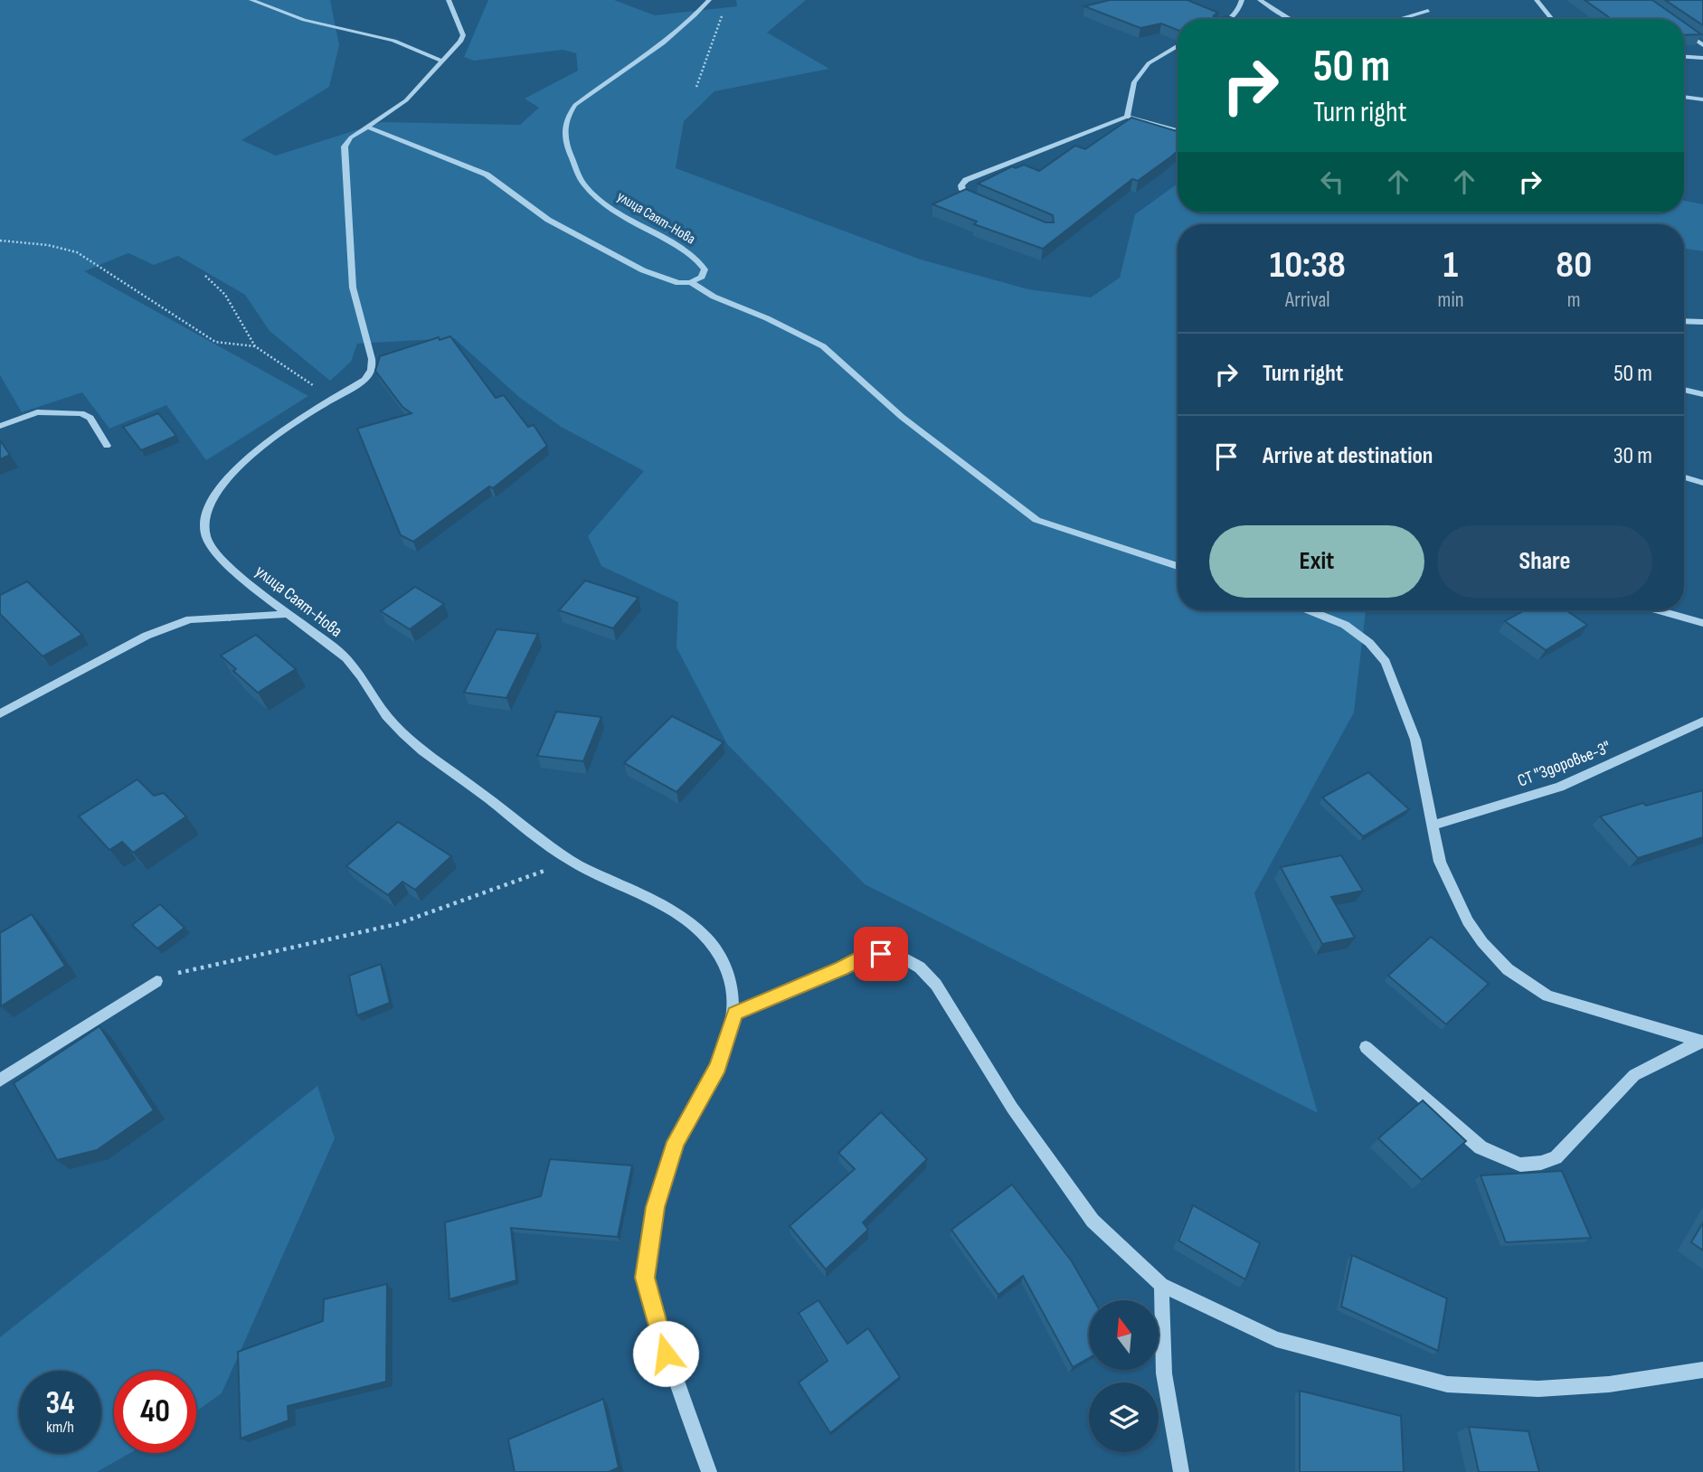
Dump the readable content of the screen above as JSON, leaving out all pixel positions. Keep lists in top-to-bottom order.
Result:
{
  "streets": {
    "street": ["улица Саят-Нова", "СТ \"Здоровье-3\""]
  },
  "north": "top",
  "page": {
    "turn": ["50 m", "Turn right"],
    "eta": [
      "10:38",
      "Arrival",
      "1",
      "min",
      "80",
      "m"
    ],
    "list": [
      {
        "name": "Turn right",
        "value": "50 m"
      },
      {
        "name": "Arrive at destination",
        "value": "30 m"
      }
    ],
    "buttons": ["Exit", "Share"],
    "speed": "34 km/h",
    "limit": "40"
  }
}
